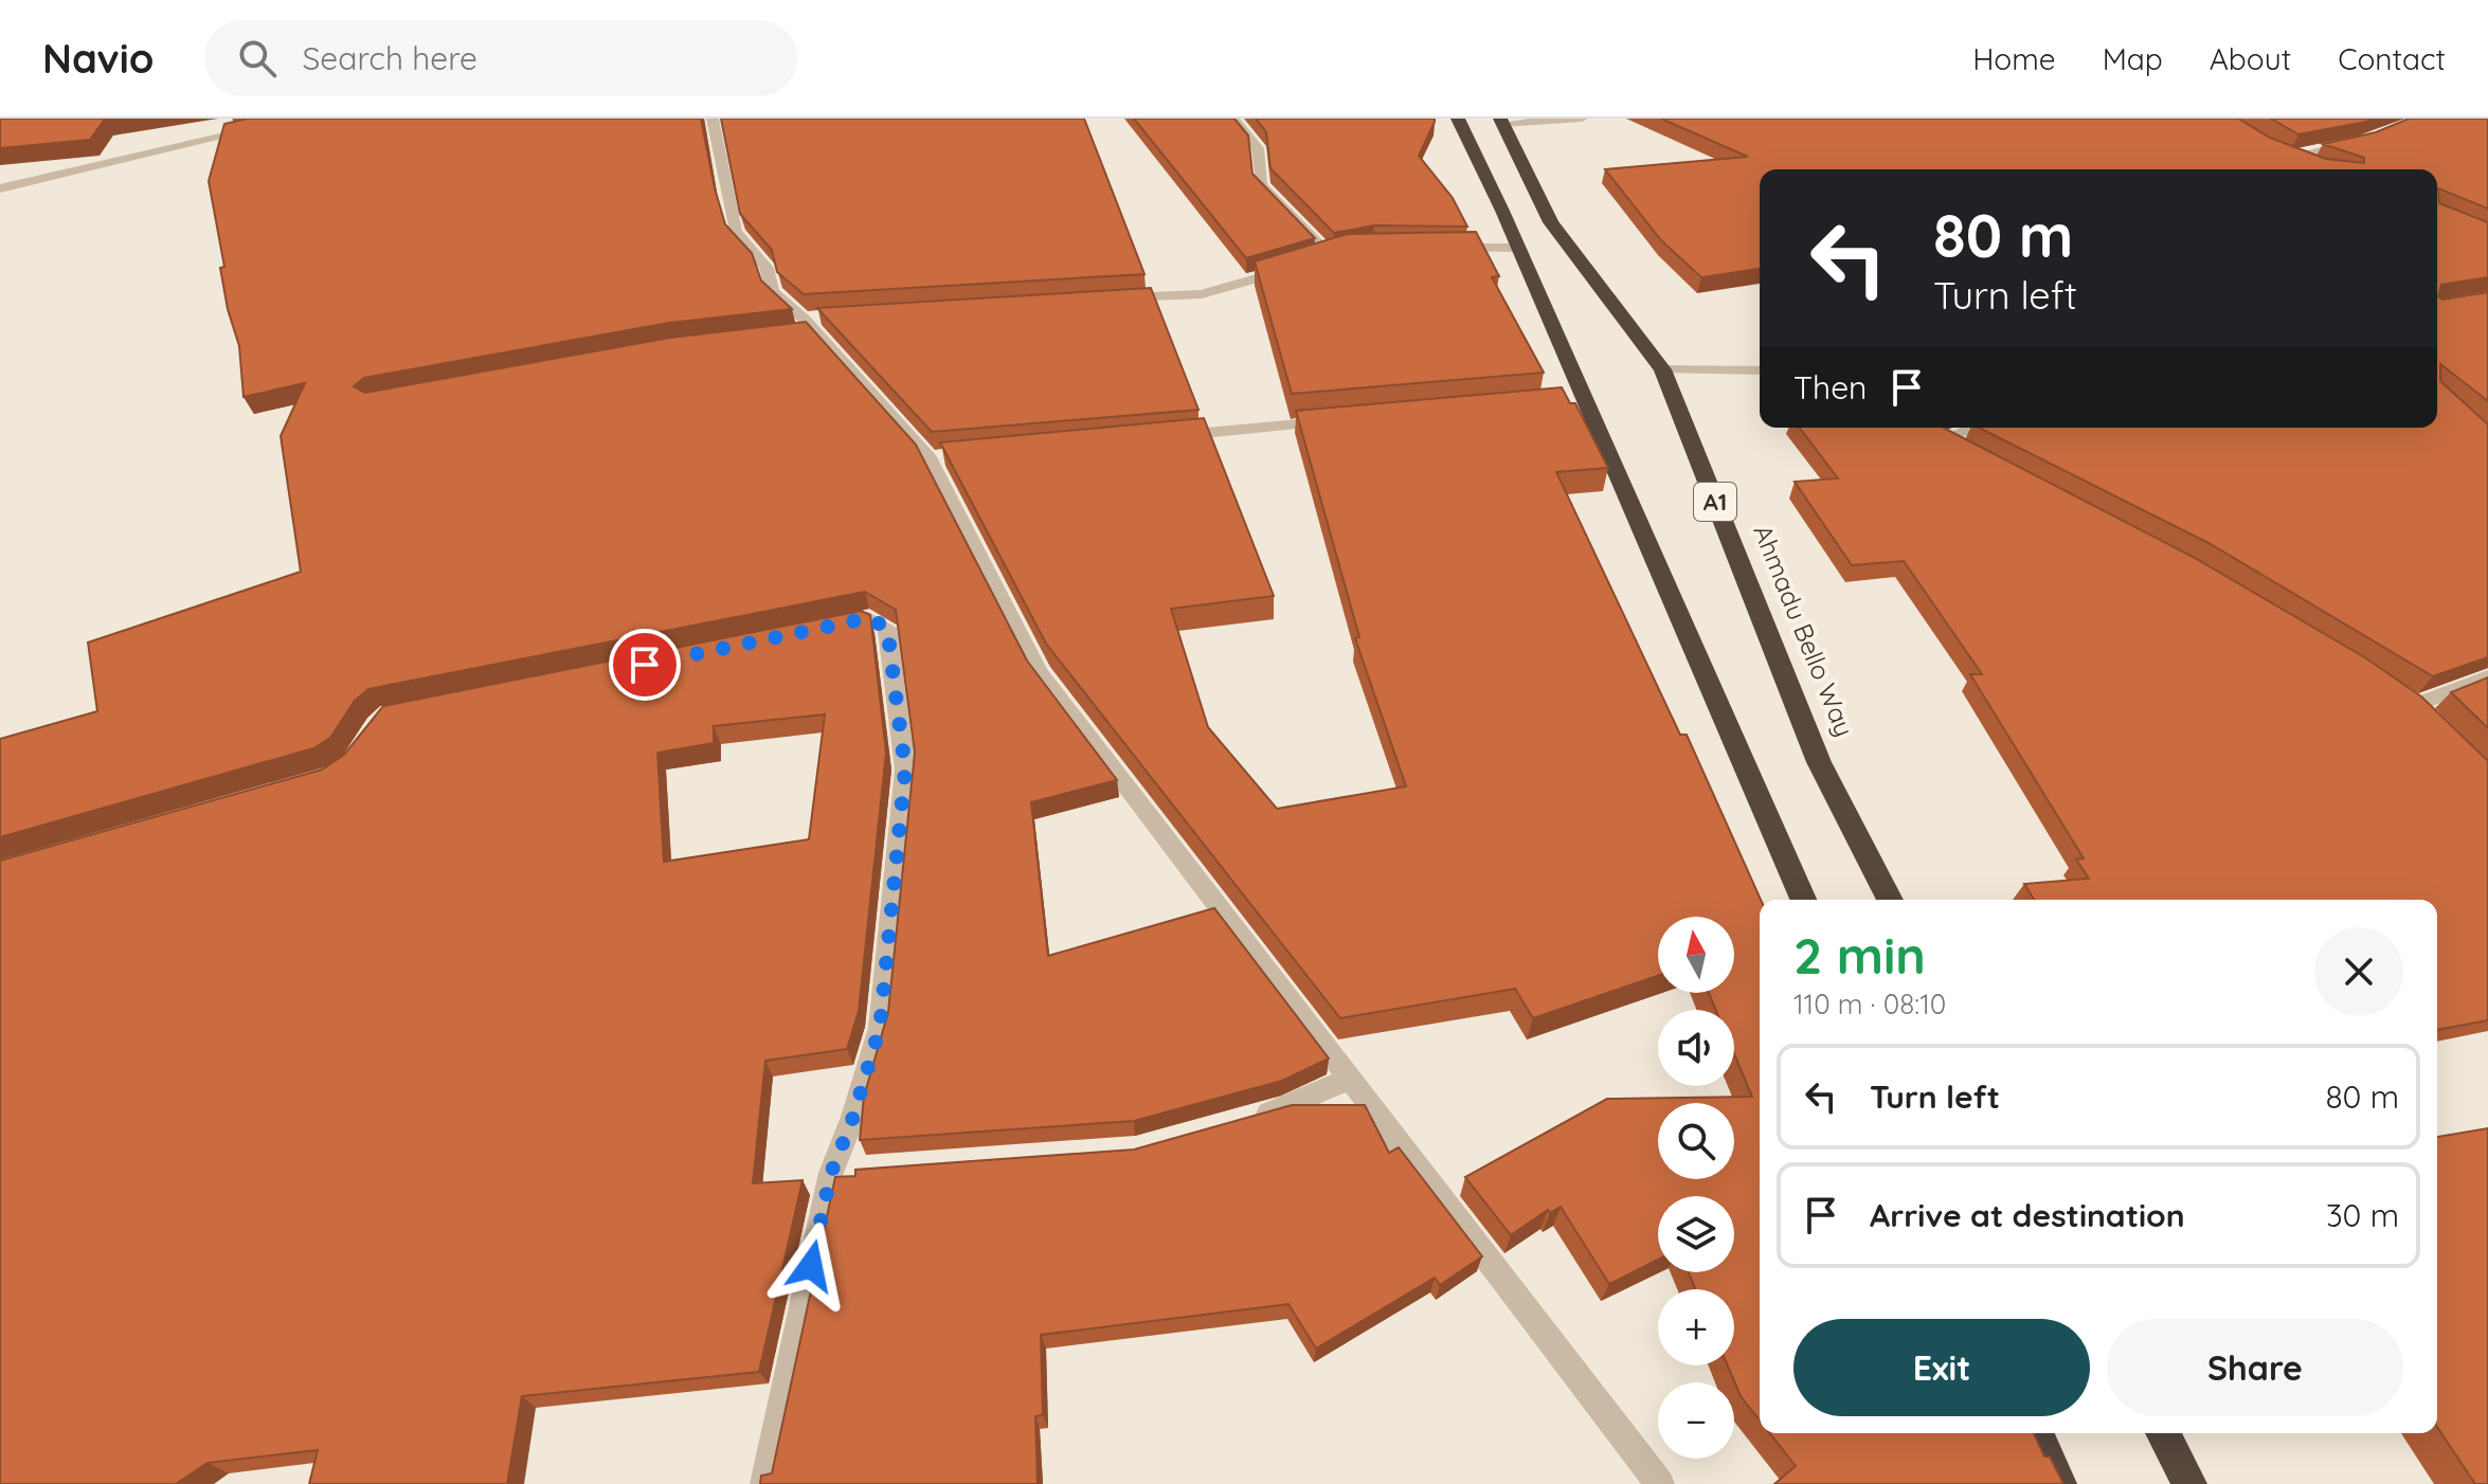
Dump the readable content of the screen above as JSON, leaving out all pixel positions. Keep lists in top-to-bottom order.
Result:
{
  "streets": {
    "highway": ["A1", "Ahmadu Bello Way"]
  },
  "north": "top",
  "page": {
    "header": "Navio",
    "search": "Search here",
    "nav": [
      "Home",
      "Map",
      "About",
      "Contact"
    ],
    "turn": ["80 m", "Turn left"],
    "then": "Then",
    "heading": ["2 min", "110 m · 08:10"],
    "map_buttons": ["+", "−"],
    "list": [
      {
        "name": "Turn left",
        "value": "80 m"
      },
      {
        "name": "Arrive at destination",
        "value": "30 m"
      }
    ],
    "buttons": ["Exit", "Share"]
  }
}
